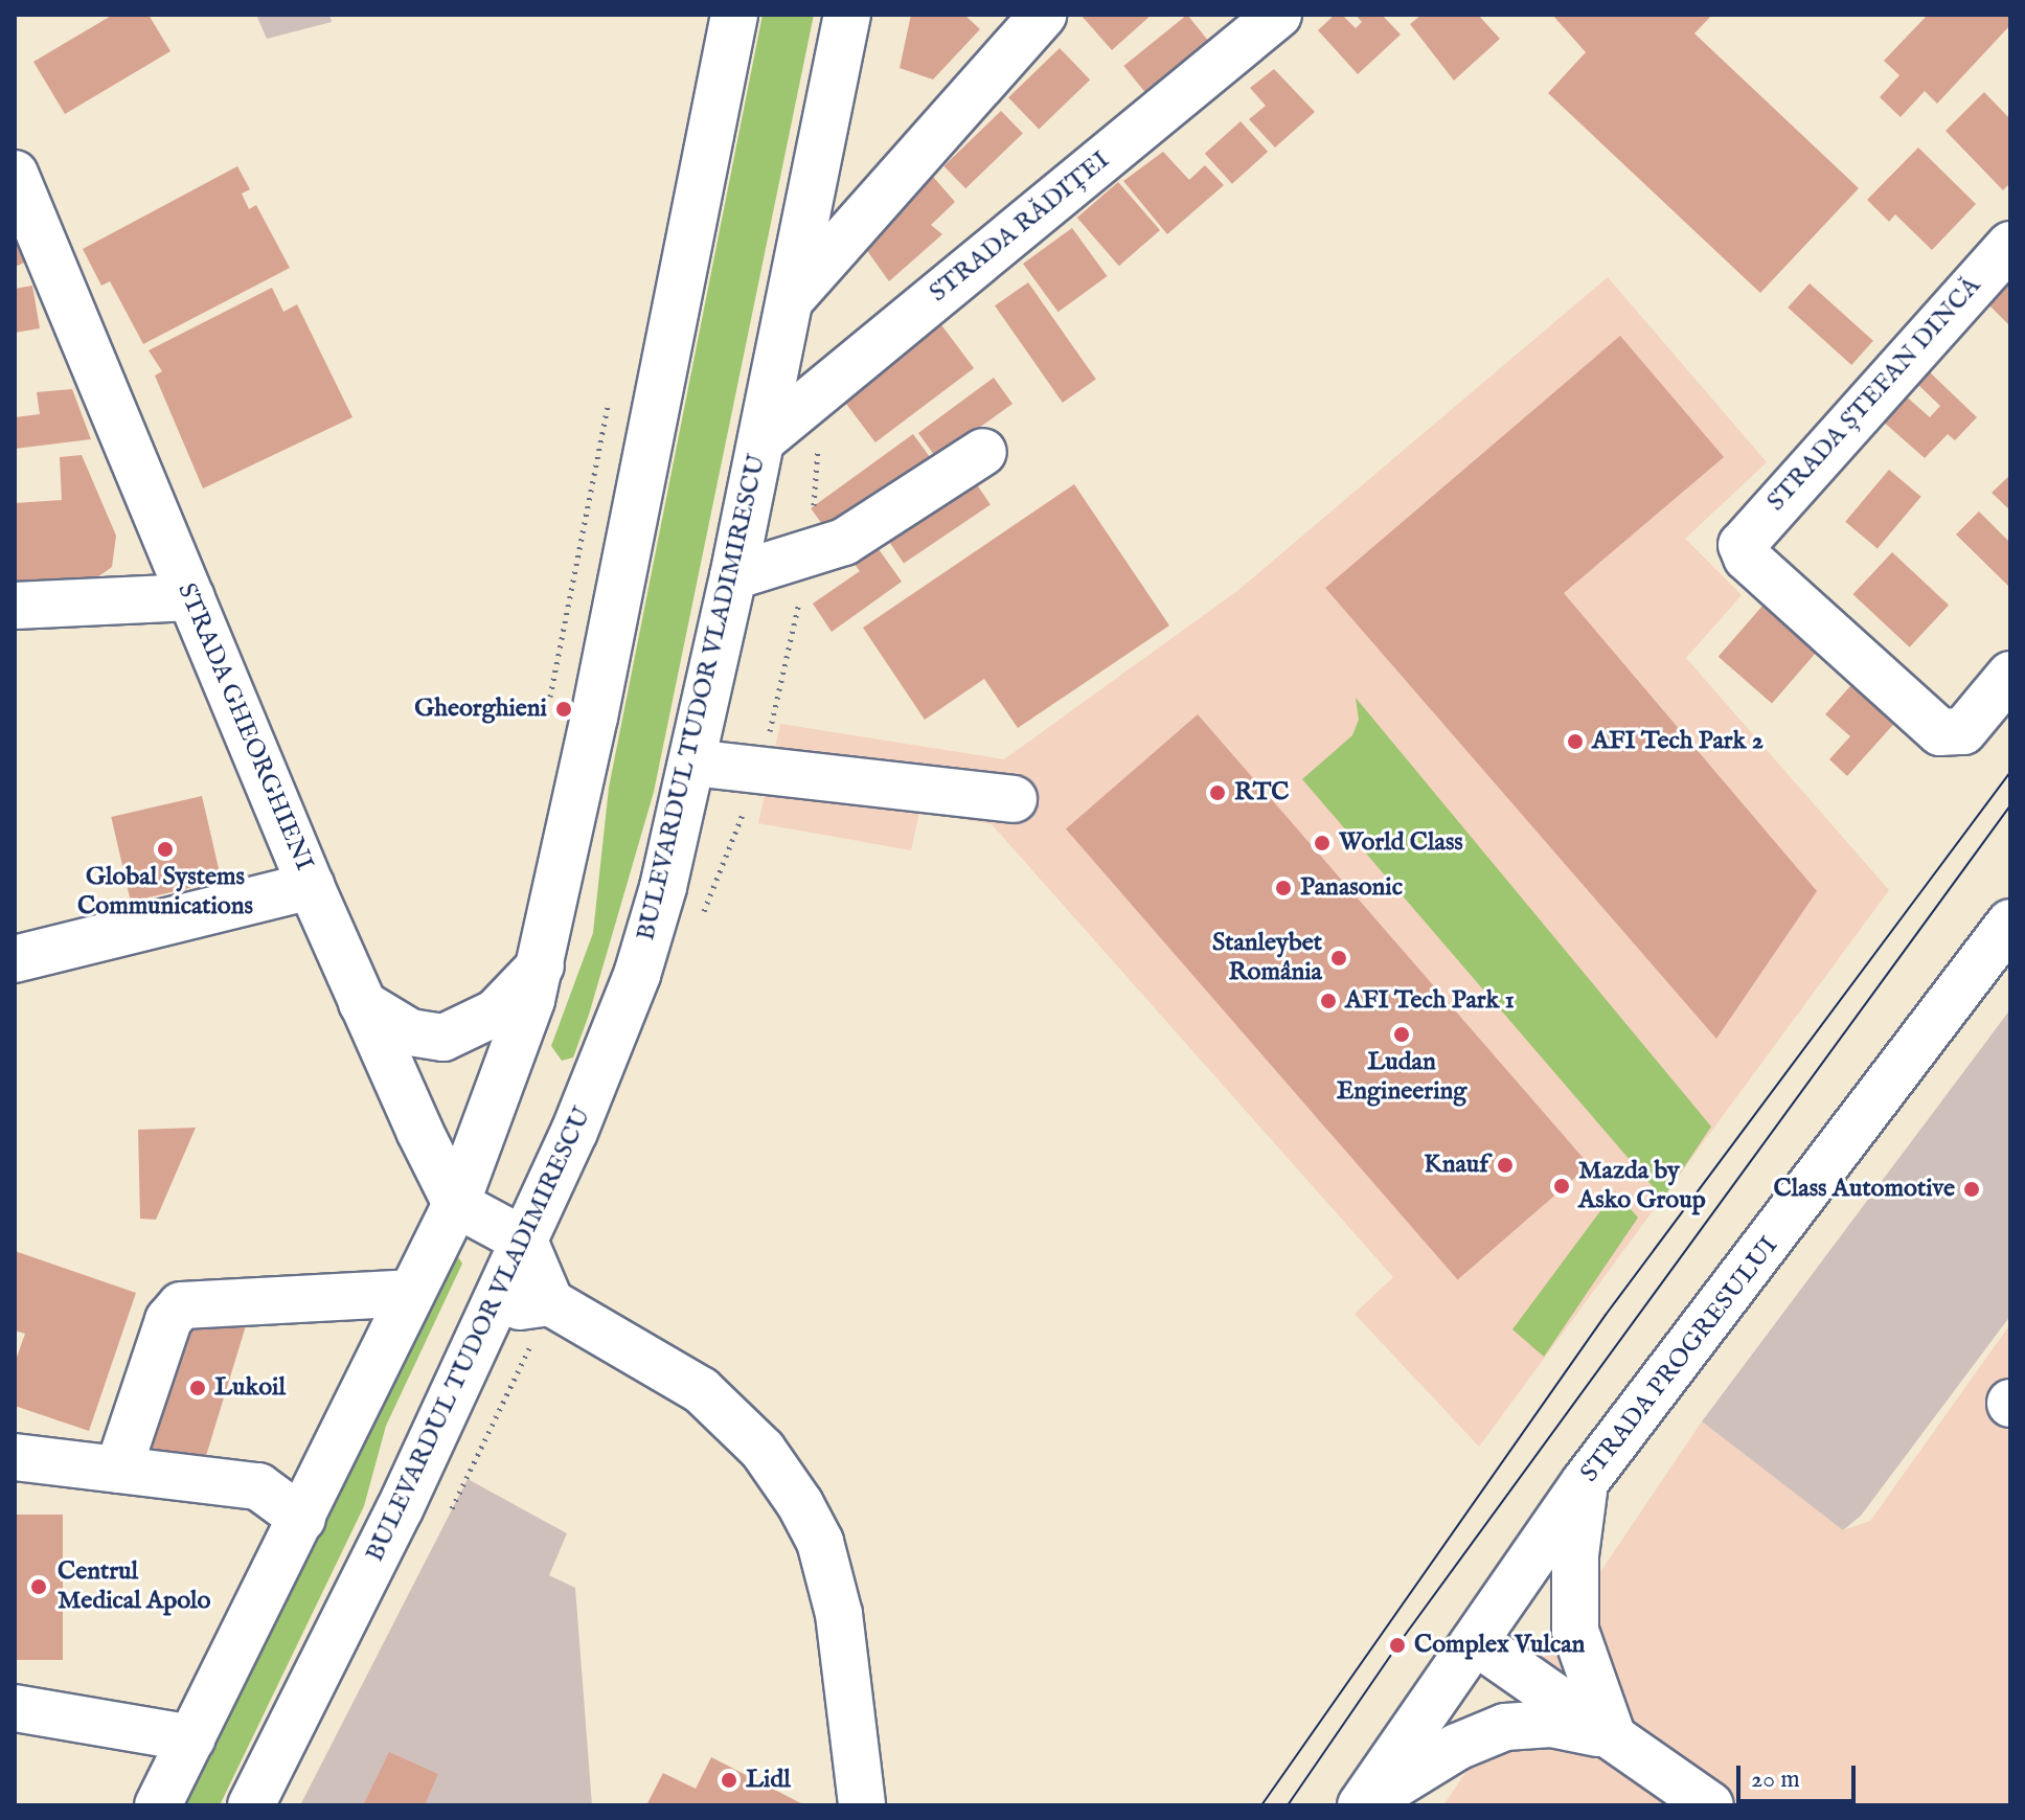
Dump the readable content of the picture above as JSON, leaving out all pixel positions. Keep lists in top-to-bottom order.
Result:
{
  "streets": {
    "main road": [
      "STRADA RĂDIȚEI",
      "STRADA ȘTEFAN DINCĂ",
      "BULEVARDUL TUDOR VLADIMIRESCU",
      "STRADA GHEORGHIENI",
      "STRADA PROGRESULUI"
    ]
  },
  "crossings": [
    ["STRADA RĂDIȚEI", "BULEVARDUL TUDOR VLADIMIRESCU"]
  ],
  "places": [
    "Gheorghieni",
    "AFI Tech Park 2",
    "RTC",
    "World Class",
    "Global Systems Communications",
    "Panasonic",
    "Stanleybet România",
    "AFI Tech Park 1",
    "Ludan Engineering",
    "Knauf",
    "Mazda by Asko Group",
    "Class Automotive",
    "Lukoil",
    "Centrul Medical Apolo",
    "Complex Vulcan",
    "Lidl"
  ],
  "scale_bar": "20 m"
}
